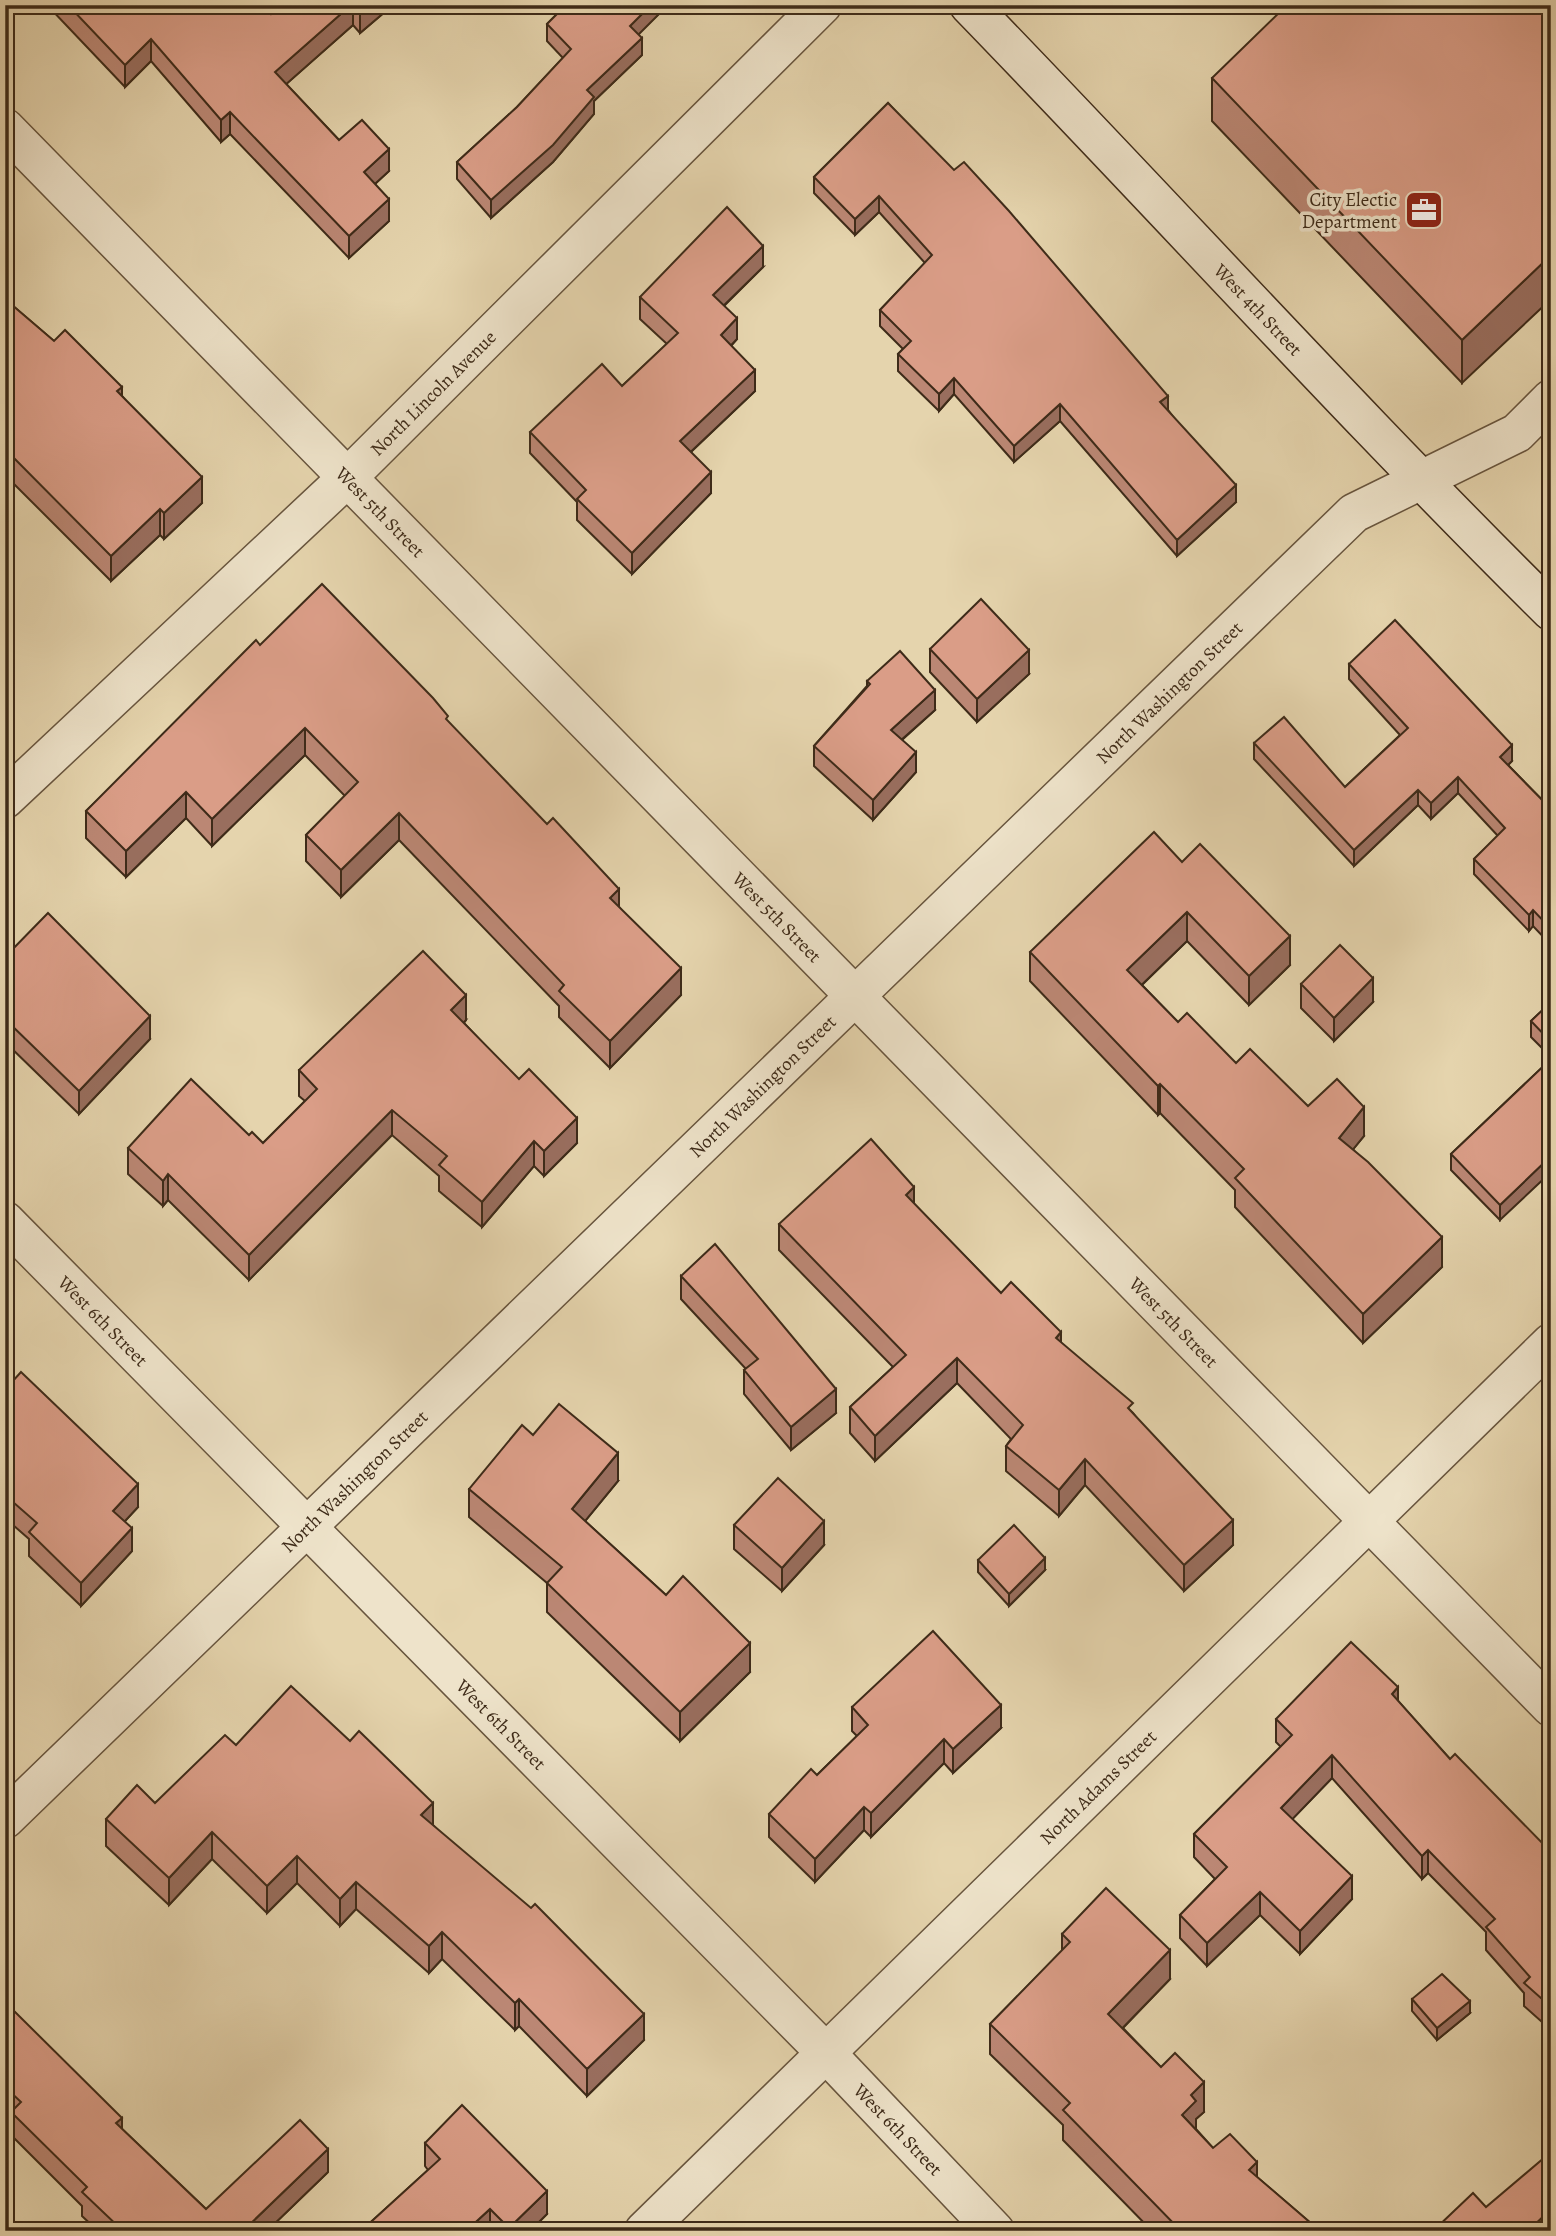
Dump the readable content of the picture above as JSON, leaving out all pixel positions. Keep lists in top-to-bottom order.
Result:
{
  "streets": {
    "street": [
      "West 4th Street",
      "North Lincoln Avenue",
      "West 5th Street",
      "North Washington Street",
      "West 6th Street",
      "North Adams Street"
    ]
  },
  "crossings": [
    ["West 4th Street", "North Washington Street"],
    ["North Lincoln Avenue", "West 5th Street"],
    ["West 5th Street", "North Washington Street"],
    ["West 5th Street", "North Adams Street"],
    ["North Washington Street", "West 6th Street"],
    ["West 6th Street", "North Adams Street"]
  ],
  "places": {
    "office": ["City Electic Department"]
  }
}
